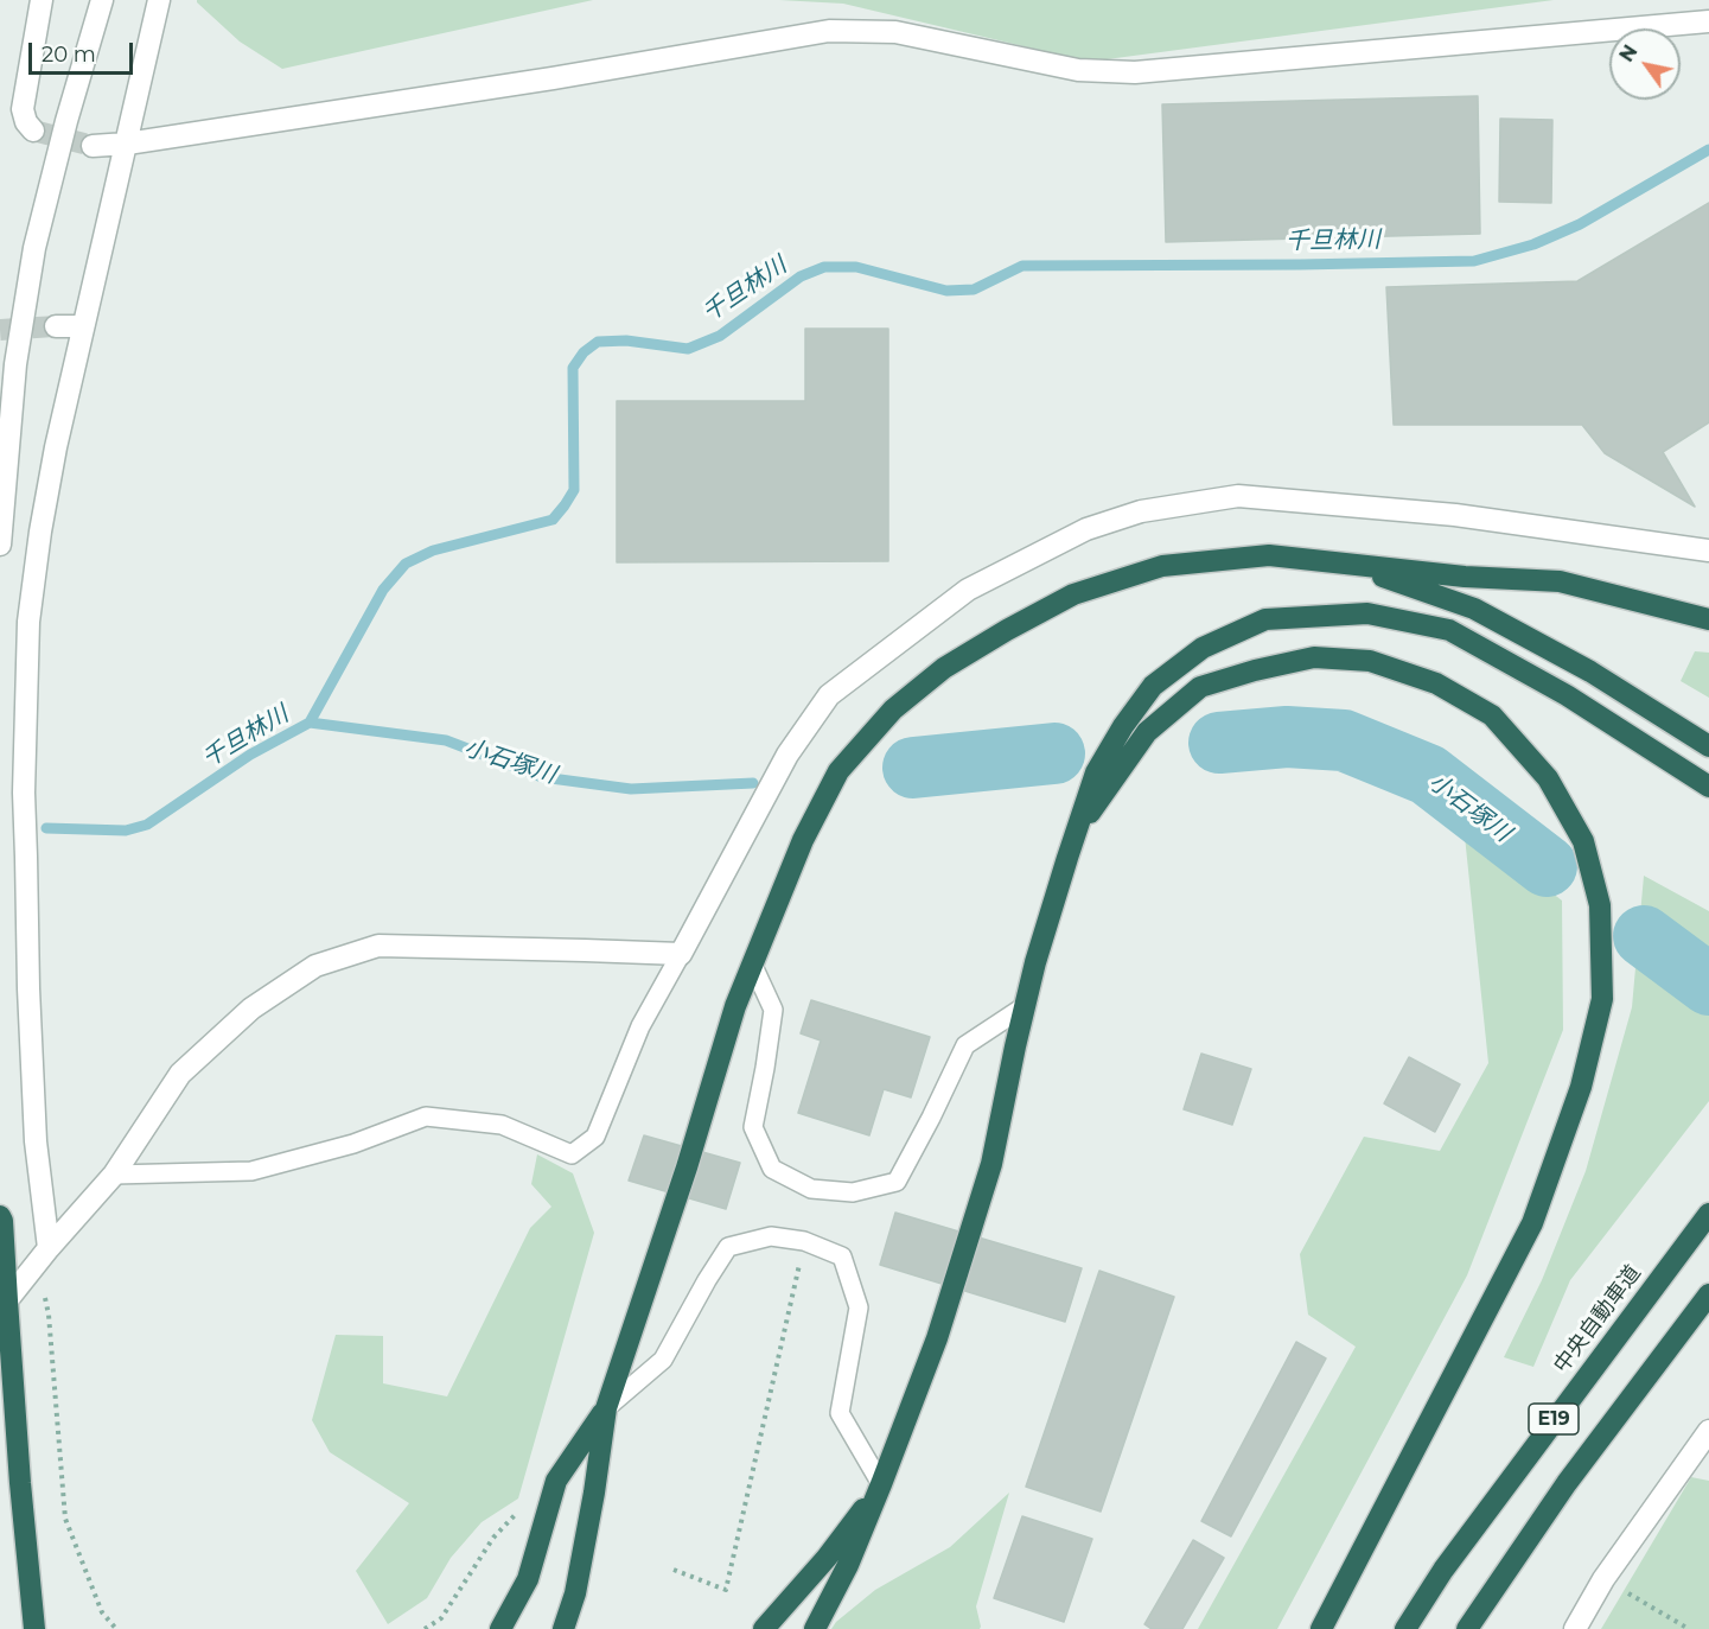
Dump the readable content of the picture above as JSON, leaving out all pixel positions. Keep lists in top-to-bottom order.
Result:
{
  "streets": {
    "highway": ["中央自動車道", "E19"]
  },
  "water": ["千旦林川", "小石塚川"],
  "scale_bar": "20 m",
  "north": "top left"
}
